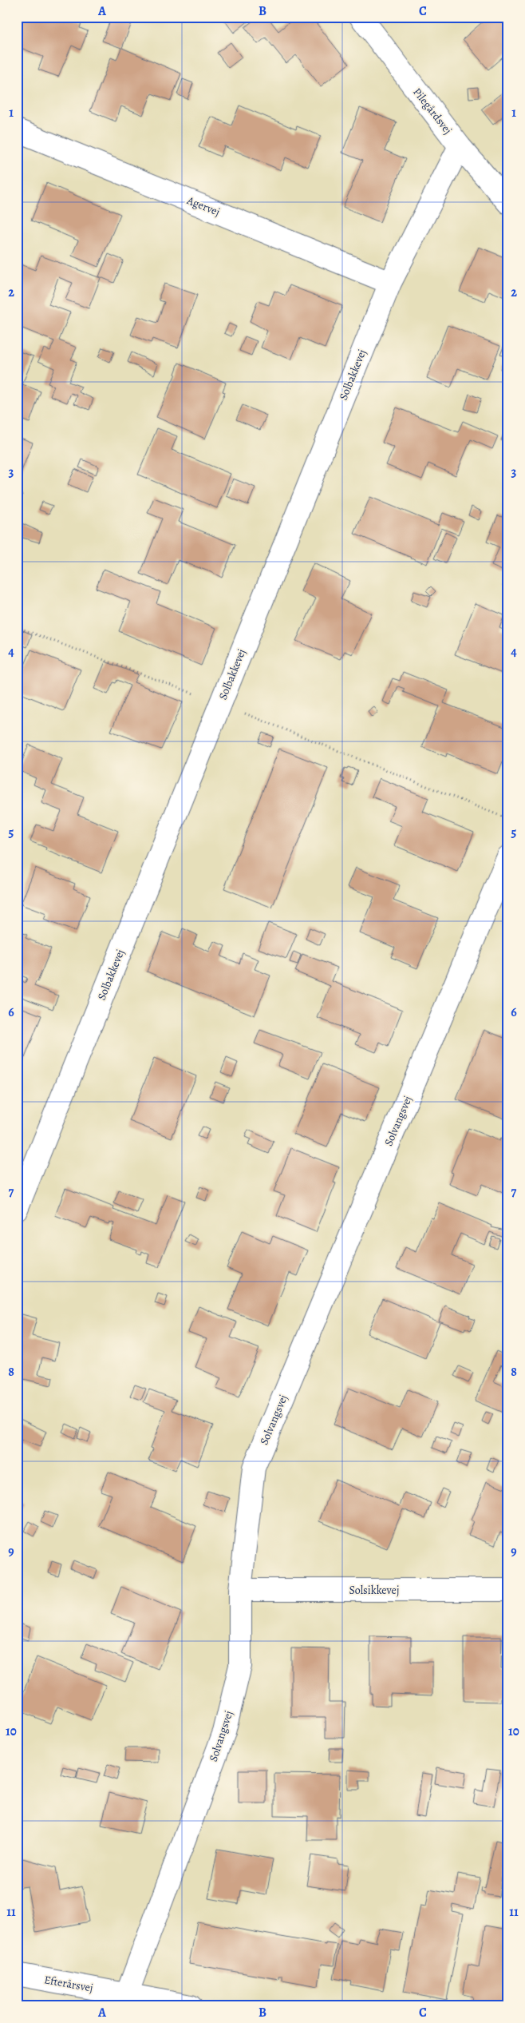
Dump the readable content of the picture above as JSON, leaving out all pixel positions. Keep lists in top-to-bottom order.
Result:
{
  "streets": {
    "street": [
      "Pilegårdsvej",
      "Agervej",
      "Solbakkevej",
      "Solvangsvej",
      "Solsikkevej",
      "Efterårsvej"
    ]
  },
  "crossings": [
    ["Pilegårdsvej", "Solbakkevej"],
    ["Agervej", "Solbakkevej"],
    ["Solvangsvej", "Solsikkevej"],
    ["Solvangsvej", "Efterårsvej"]
  ],
  "grid": {
    "columns": ["A", "B", "C"],
    "rows": [
      "1",
      "2",
      "3",
      "4",
      "5",
      "6",
      "7",
      "8",
      "9",
      "10",
      "11"
    ]
  }
}
